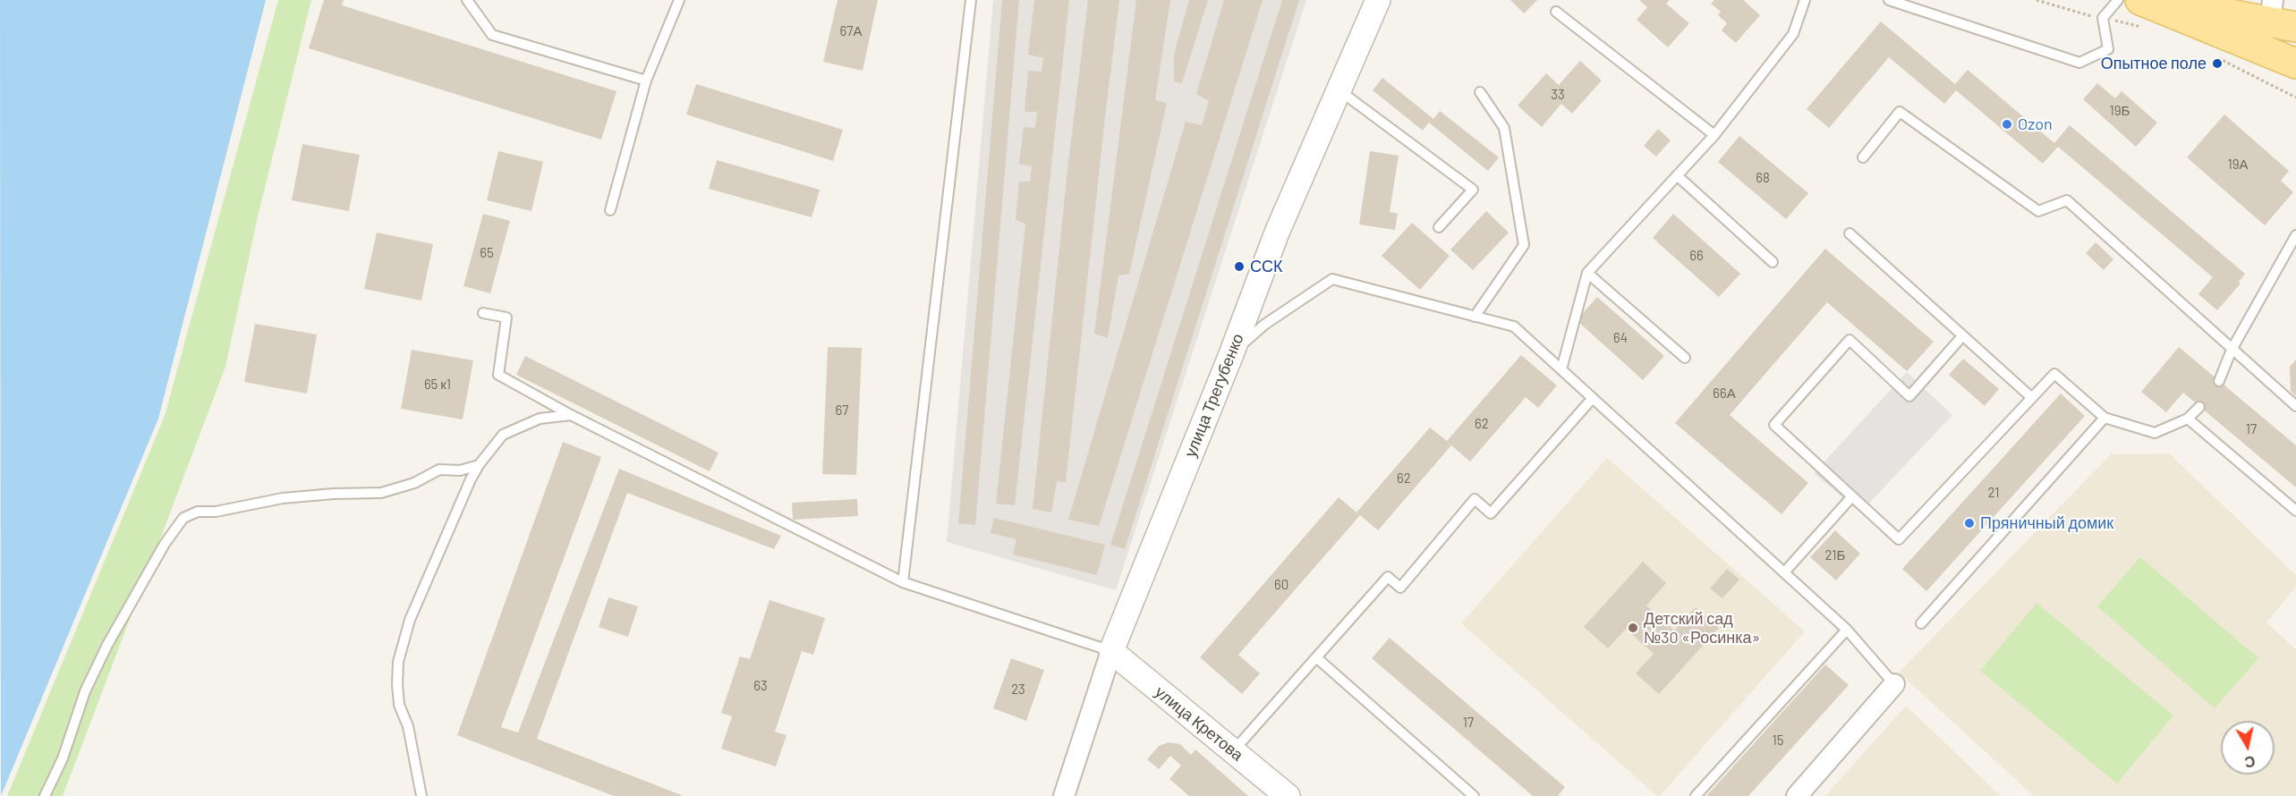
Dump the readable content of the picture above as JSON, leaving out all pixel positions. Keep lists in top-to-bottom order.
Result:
{
  "streets": {
    "street": ["улица Трегубенко", "улица Кретова"]
  },
  "crossings": [
    ["улица Трегубенко", "улица Кретова"]
  ],
  "places": [
    "Опытное поле",
    "Ozon",
    "ССК",
    "Пряничный домик",
    "Детский сад №30 «Росинка»"
  ],
  "house_numbers": [
    "67А",
    "33",
    "19Б",
    "19А",
    "68",
    "65",
    "66",
    "64",
    "65 к1",
    "66А",
    "67",
    "62",
    "17",
    "62",
    "21",
    "21Б",
    "60",
    "63",
    "23",
    "17",
    "15"
  ],
  "north": "bottom"
}
